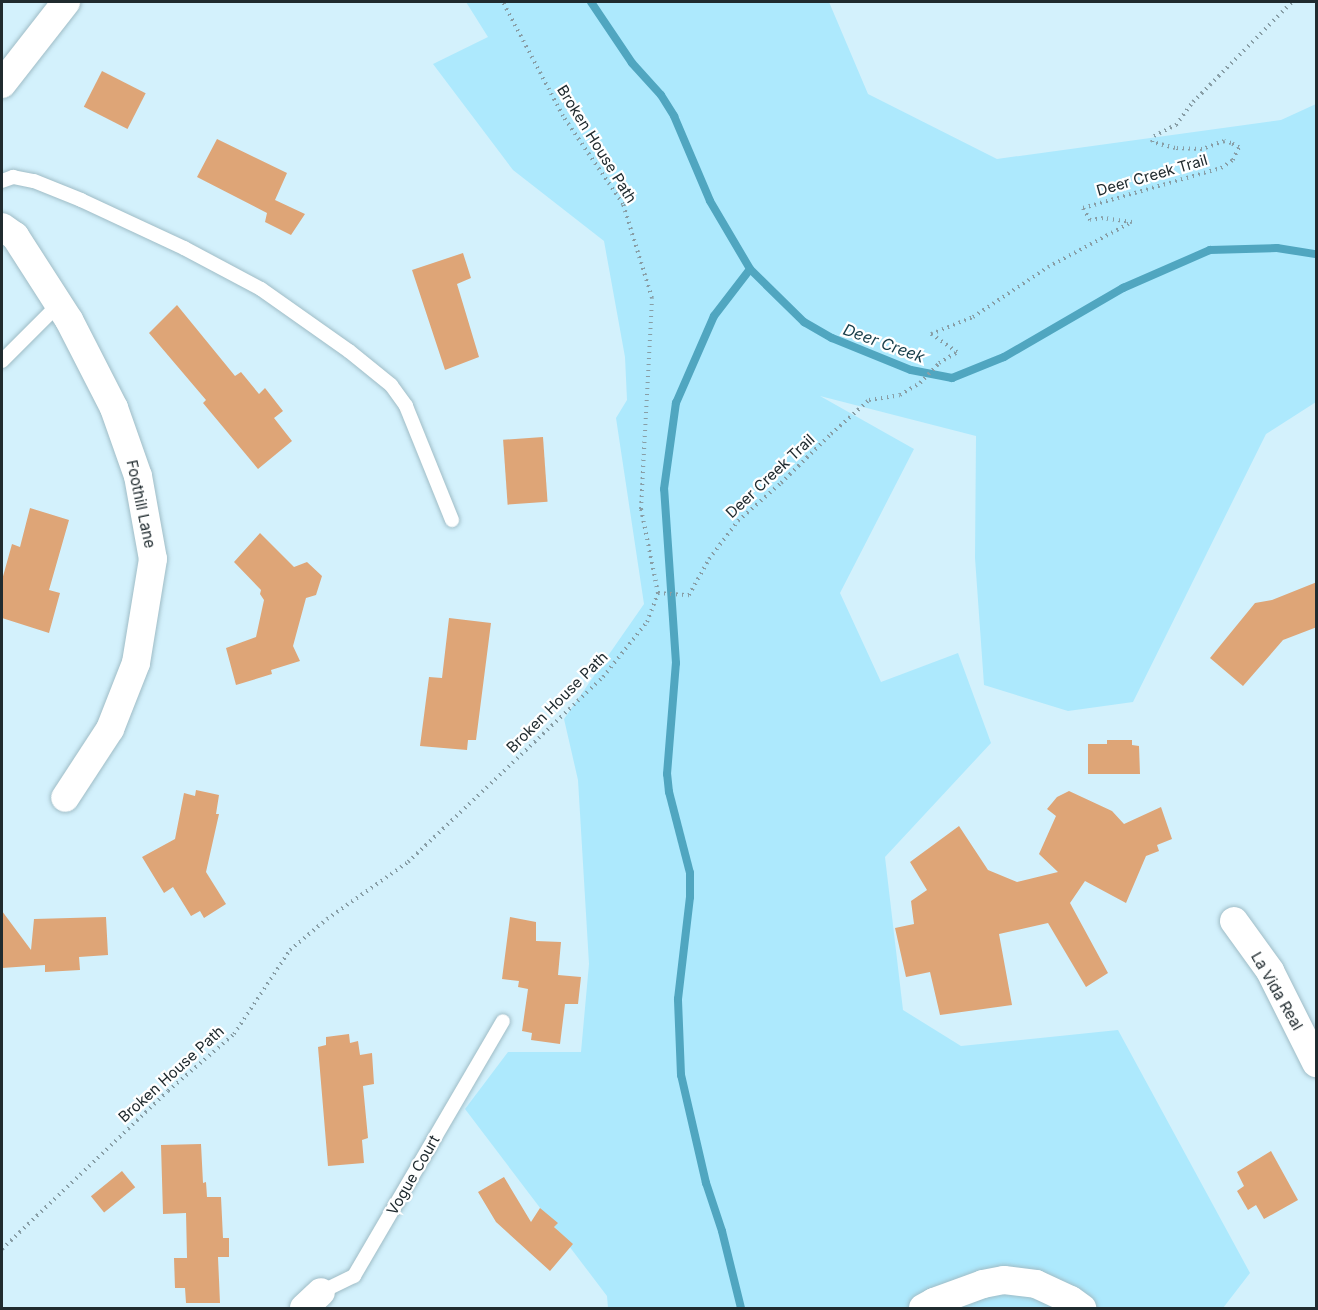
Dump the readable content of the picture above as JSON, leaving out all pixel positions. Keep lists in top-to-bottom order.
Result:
{
  "streets": {
    "street": ["Foothill Lane", "La Vida Real"],
    "lane": ["Vogue Court"],
    "path": ["Broken House Path", "Deer Creek Trail"]
  },
  "crossings": [
    ["Broken House Path", "Deer Creek Trail"]
  ],
  "water": ["Deer Creek"]
}
